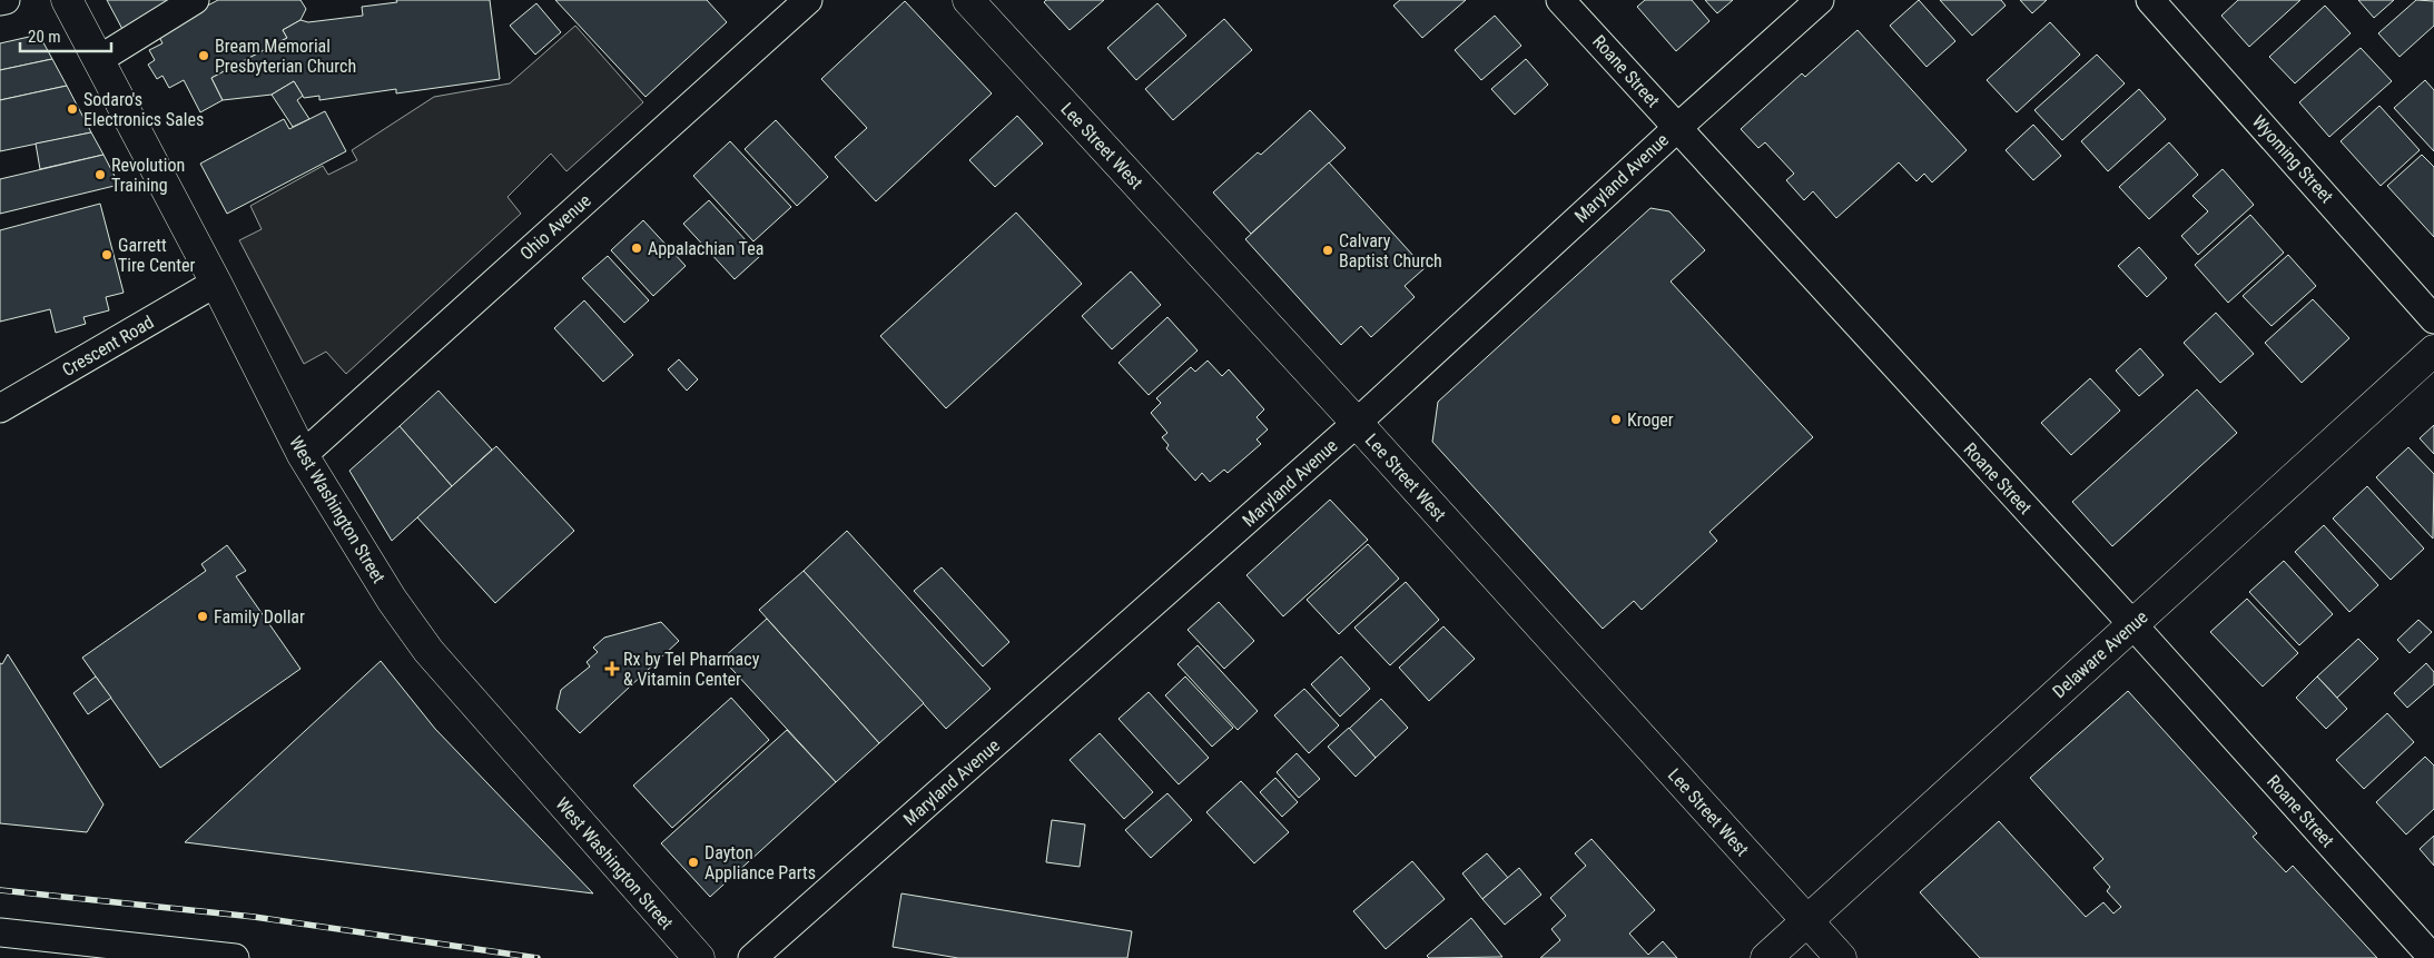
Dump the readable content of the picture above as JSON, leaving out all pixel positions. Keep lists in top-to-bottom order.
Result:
{
  "streets": {
    "main road": ["Lee Street West", "West Washington Street", "Delaware Avenue"],
    "street": [
      "Roane Street",
      "Wyoming Street",
      "Maryland Avenue",
      "Ohio Avenue",
      "Crescent Road"
    ]
  },
  "crossings": [
    ["Roane Street", "Maryland Avenue"],
    ["Roane Street", "Delaware Avenue"],
    ["Lee Street West", "Maryland Avenue"],
    ["Lee Street West", "Delaware Avenue"],
    ["Ohio Avenue", "West Washington Street"],
    ["Crescent Road", "West Washington Street"]
  ],
  "places": {
    "other": [
      "Bream Memorial Presbyterian Church",
      "Sodaro's Electronics Sales",
      "Revolution Training",
      "Appalachian Tea",
      "Calvary Baptist Church",
      "Garrett Tire Center",
      "Kroger",
      "Family Dollar",
      "Dayton Appliance Parts"
    ],
    "health": ["Rx by Tel Pharmacy & Vitamin Center"]
  },
  "scale_bar": "20 m"
}
